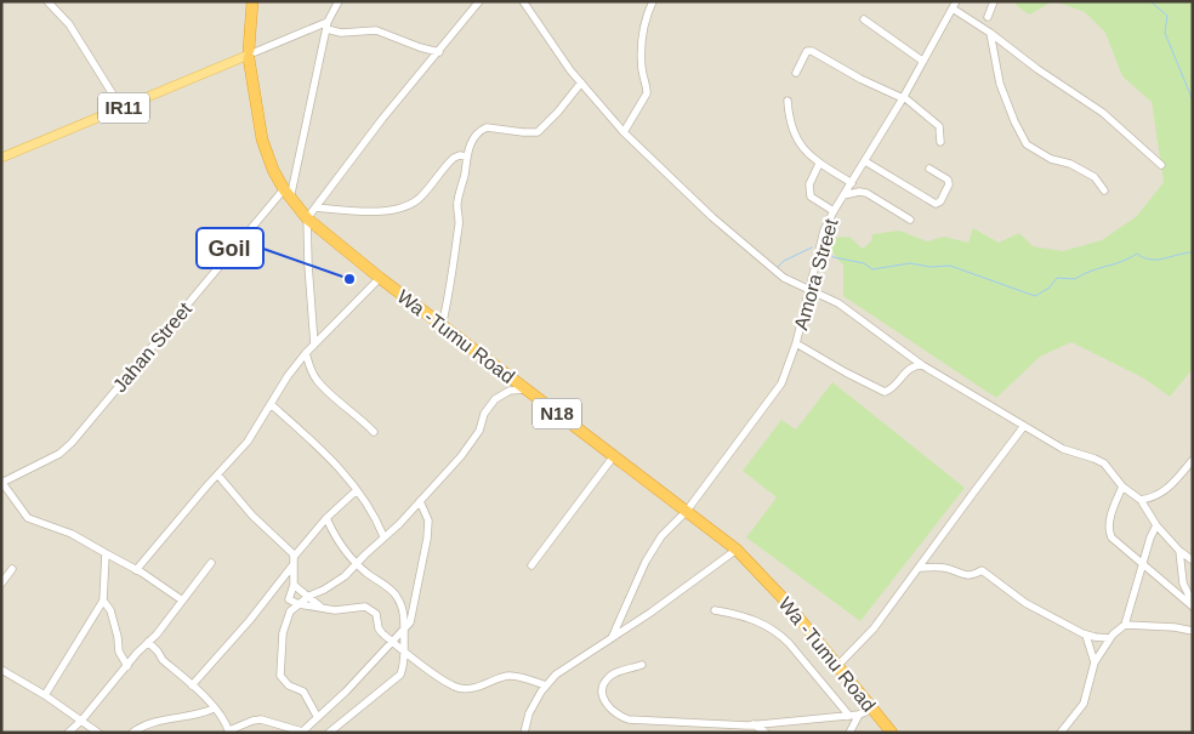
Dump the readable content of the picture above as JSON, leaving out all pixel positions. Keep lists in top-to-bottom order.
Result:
{
  "streets": {
    "highway": ["Wa -Tumu Road", "N18"],
    "main road": ["IR11"],
    "street": ["Amora Street", "Jahan Street"]
  },
  "crossings": [
    ["IR11", "Wa -Tumu Road"],
    ["IR11", "N18"],
    ["Amora Street", "Wa -Tumu Road"],
    ["Wa -Tumu Road", "Jahan Street"],
    ["Wa -Tumu Road", "N18"]
  ],
  "places": ["Goil"]
}
